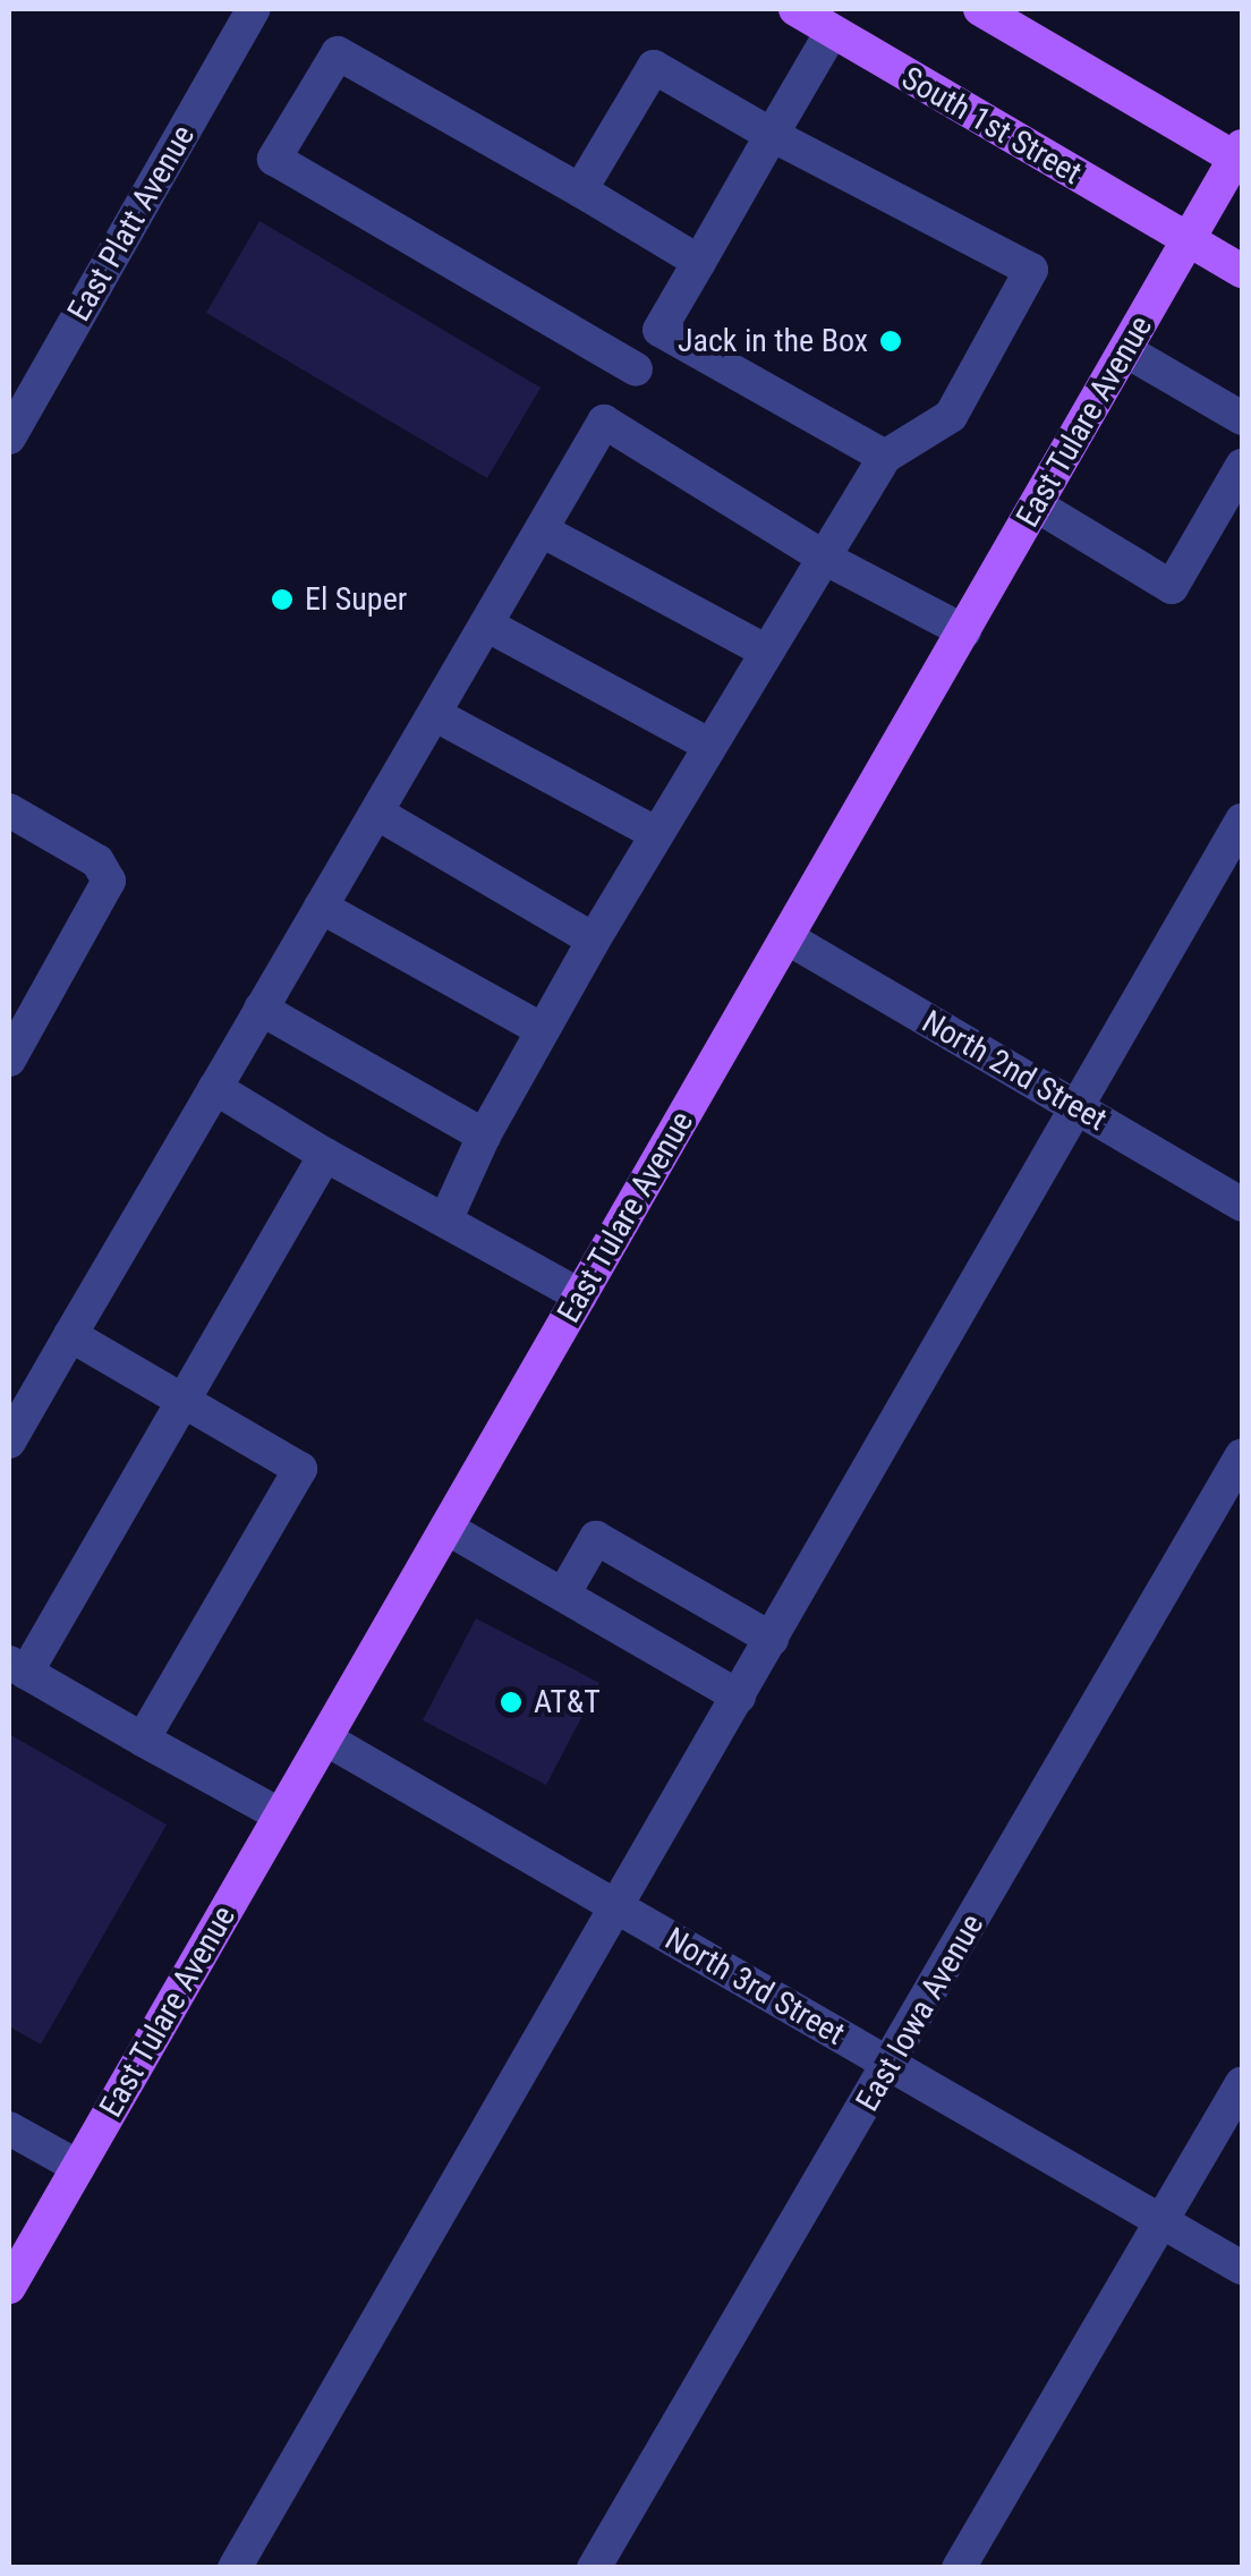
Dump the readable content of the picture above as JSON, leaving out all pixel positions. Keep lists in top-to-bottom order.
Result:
{
  "streets": {
    "main road": ["South 1st Street", "East Tulare Avenue"],
    "street": [
      "East Platt Avenue",
      "North 2nd Street",
      "North 3rd Street",
      "East Iowa Avenue"
    ]
  },
  "crossings": [
    ["South 1st Street", "East Tulare Avenue"],
    ["East Tulare Avenue", "North 2nd Street"],
    ["East Tulare Avenue", "North 3rd Street"],
    ["North 3rd Street", "East Iowa Avenue"]
  ],
  "places": ["Jack in the Box", "El Super", "AT&T"]
}
